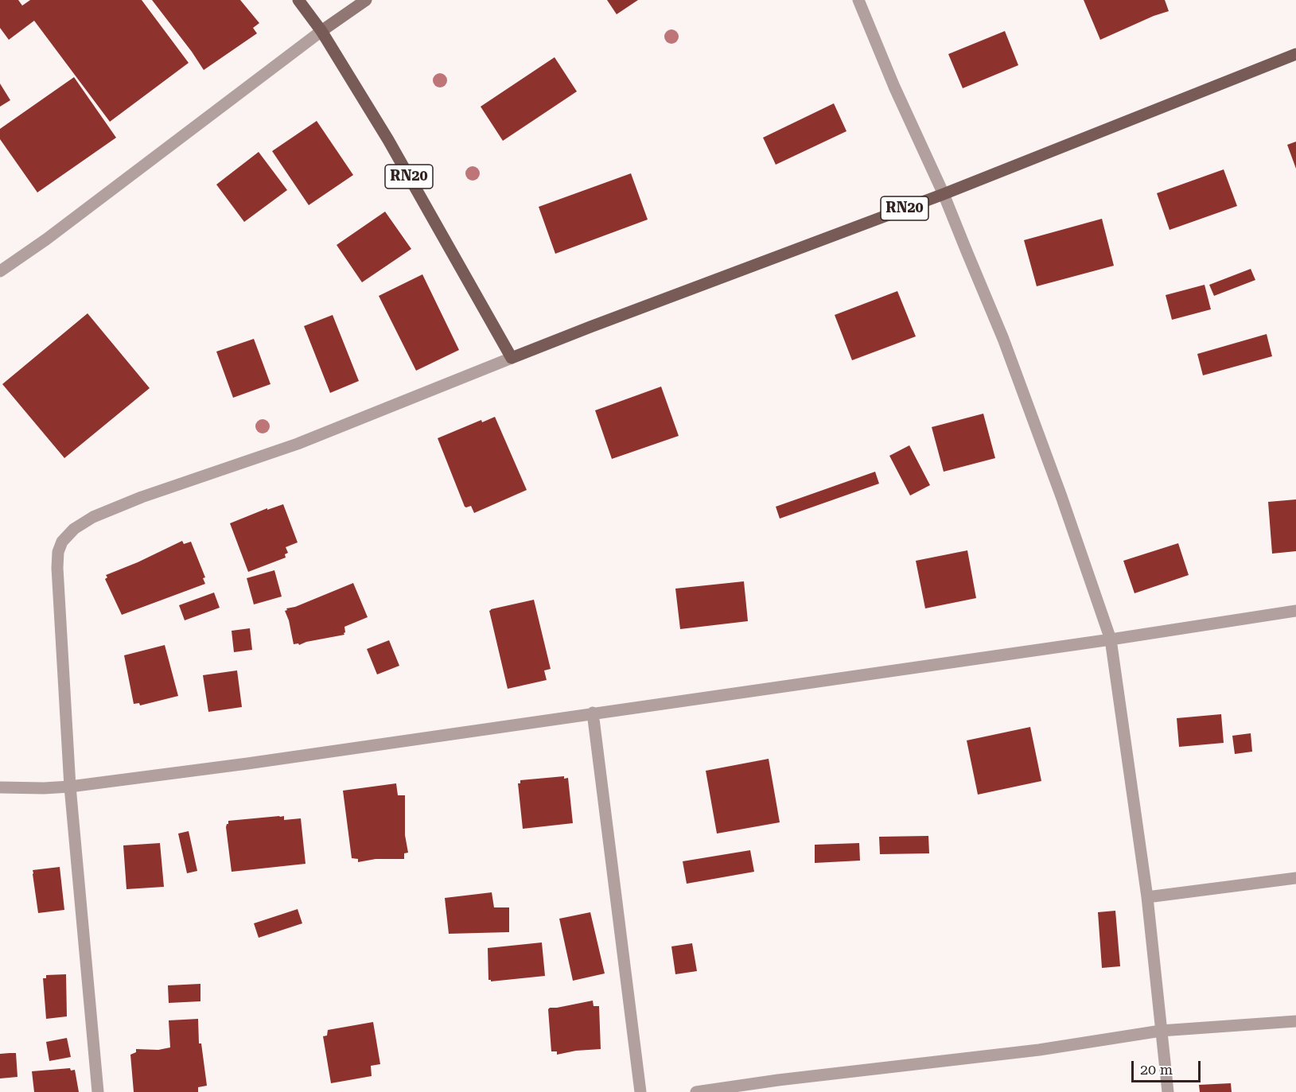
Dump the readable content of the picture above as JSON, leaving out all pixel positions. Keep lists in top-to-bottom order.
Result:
{
  "streets": {
    "main road": ["RN20"]
  },
  "scale_bar": "20 m"
}
